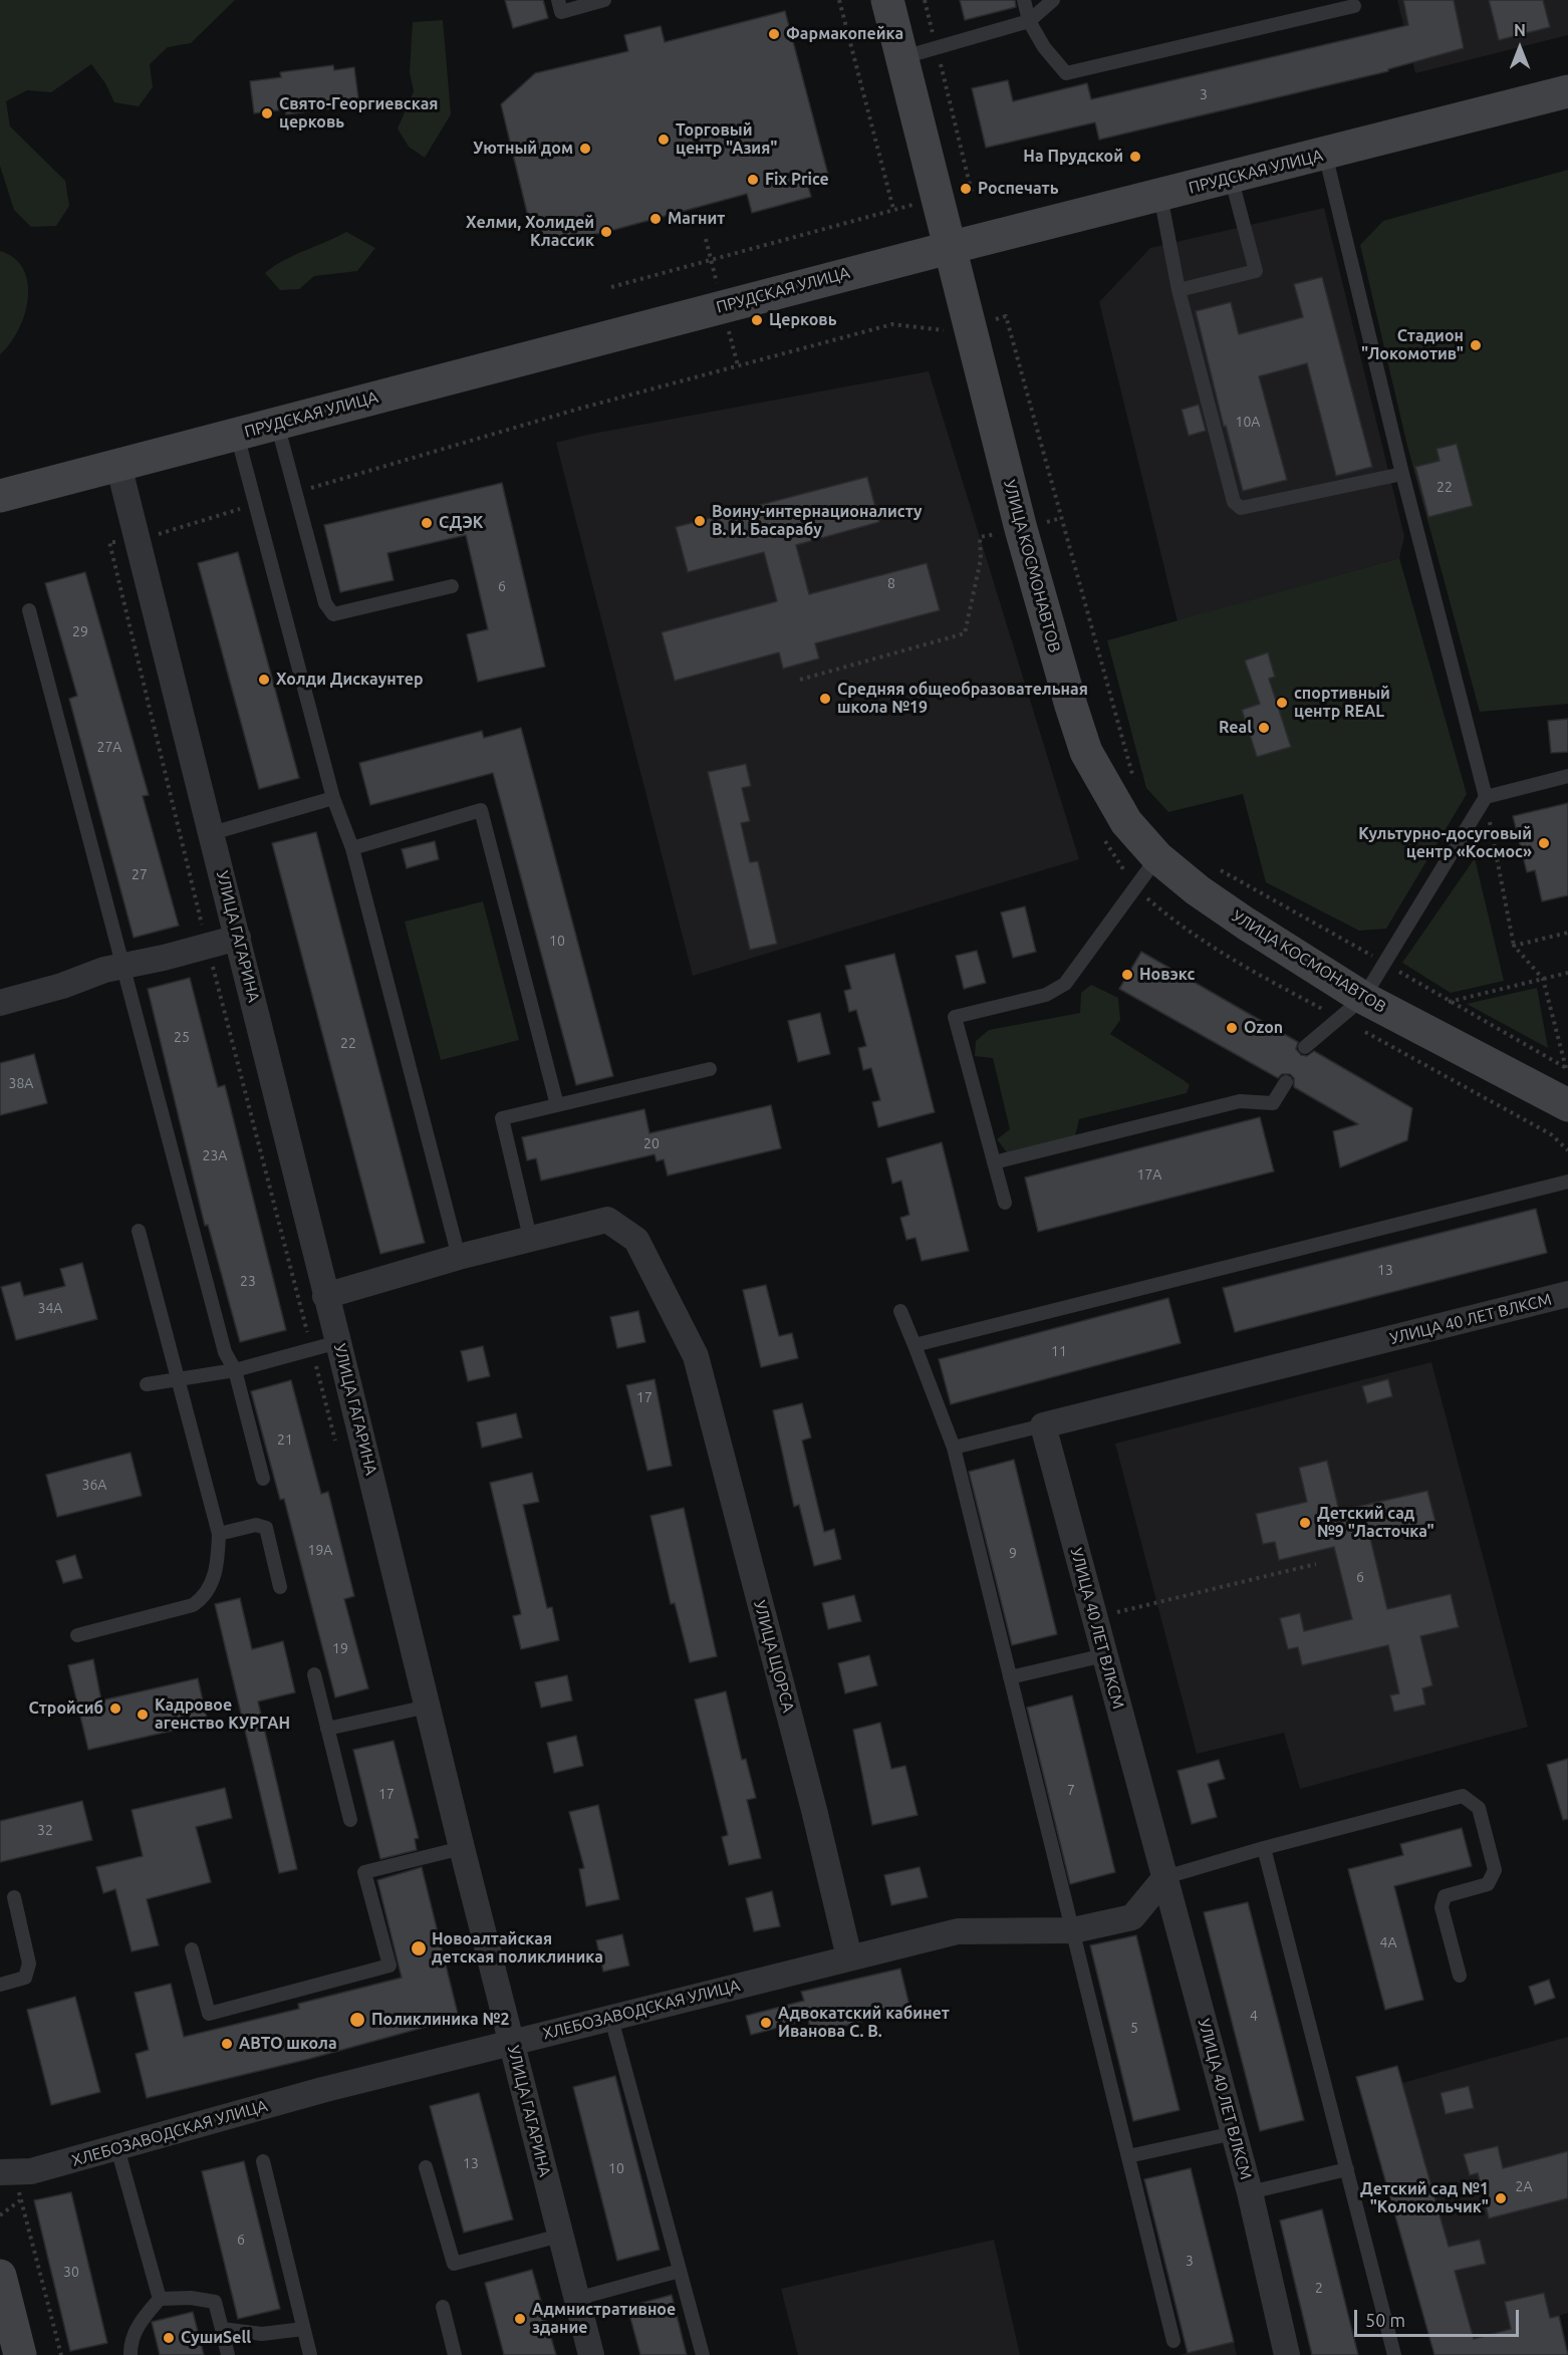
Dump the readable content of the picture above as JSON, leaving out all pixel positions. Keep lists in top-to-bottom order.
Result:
{
  "streets": {
    "street": [
      "ПРУДСКАЯ УЛИЦА",
      "УЛИЦА КОСМОНАВТОВ",
      "УЛИЦА ГАГАРИНА",
      "УЛИЦА 40 ЛЕТ ВЛКСМ",
      "УЛИЦА ЩОРСА",
      "ХЛЕБОЗАВОДСКАЯ УЛИЦА"
    ]
  },
  "crossings": [
    ["ПРУДСКАЯ УЛИЦА", "УЛИЦА КОСМОНАВТОВ"],
    ["ПРУДСКАЯ УЛИЦА", "УЛИЦА ГАГАРИНА"],
    ["УЛИЦА ГАГАРИНА", "УЛИЦА ЩОРСА"],
    ["УЛИЦА ГАГАРИНА", "ХЛЕБОЗАВОДСКАЯ УЛИЦА"],
    ["УЛИЦА 40 ЛЕТ ВЛКСМ", "ХЛЕБОЗАВОДСКАЯ УЛИЦА"],
    ["УЛИЦА ЩОРСА", "ХЛЕБОЗАВОДСКАЯ УЛИЦА"]
  ],
  "places": [
    "Фармакопейка",
    "Свято-Георгиевская церковь",
    "Торговый центр \"Азия\"",
    "Уютный дом",
    "На Прудской",
    "Fix Price",
    "Роспечать",
    "Магнит",
    "Хелми, Холидей Классик",
    "Церковь",
    "Стадион \"Локомотив\"",
    "Воину-интернационалисту В. И. Басарабу",
    "СДЭК",
    "Холди Дискаунтер",
    "Средняя общеобразовательная школа №19",
    "спортивный центр REAL",
    "Real",
    "Культурно-досуговый центр «Космос»",
    "Новэкс",
    "Ozon",
    "Детский сад №9 \"Ласточка\"",
    "Стройсиб",
    "Кадровое агенство КУРГАН",
    "Новоалтайская детская поликлиника",
    "Поликлиника №2",
    "Адвокатский кабинет Иванова С. В.",
    "АВТО школа",
    "Детский сад №1 \"Колокольчик\"",
    "Адмнистративное здание",
    "СушиSell"
  ],
  "house_numbers": [
    "3",
    "10А",
    "22",
    "8",
    "6",
    "29",
    "27А",
    "27",
    "10",
    "25",
    "22",
    "38А",
    "20",
    "23А",
    "17А",
    "13",
    "23",
    "34А",
    "11",
    "17",
    "21",
    "36А",
    "19А",
    "9",
    "6",
    "19",
    "7",
    "17",
    "32",
    "4А",
    "4",
    "5",
    "13",
    "10",
    "2А",
    "6",
    "3",
    "30",
    "2"
  ],
  "scale_bar": "50 m",
  "north": "top"
}
